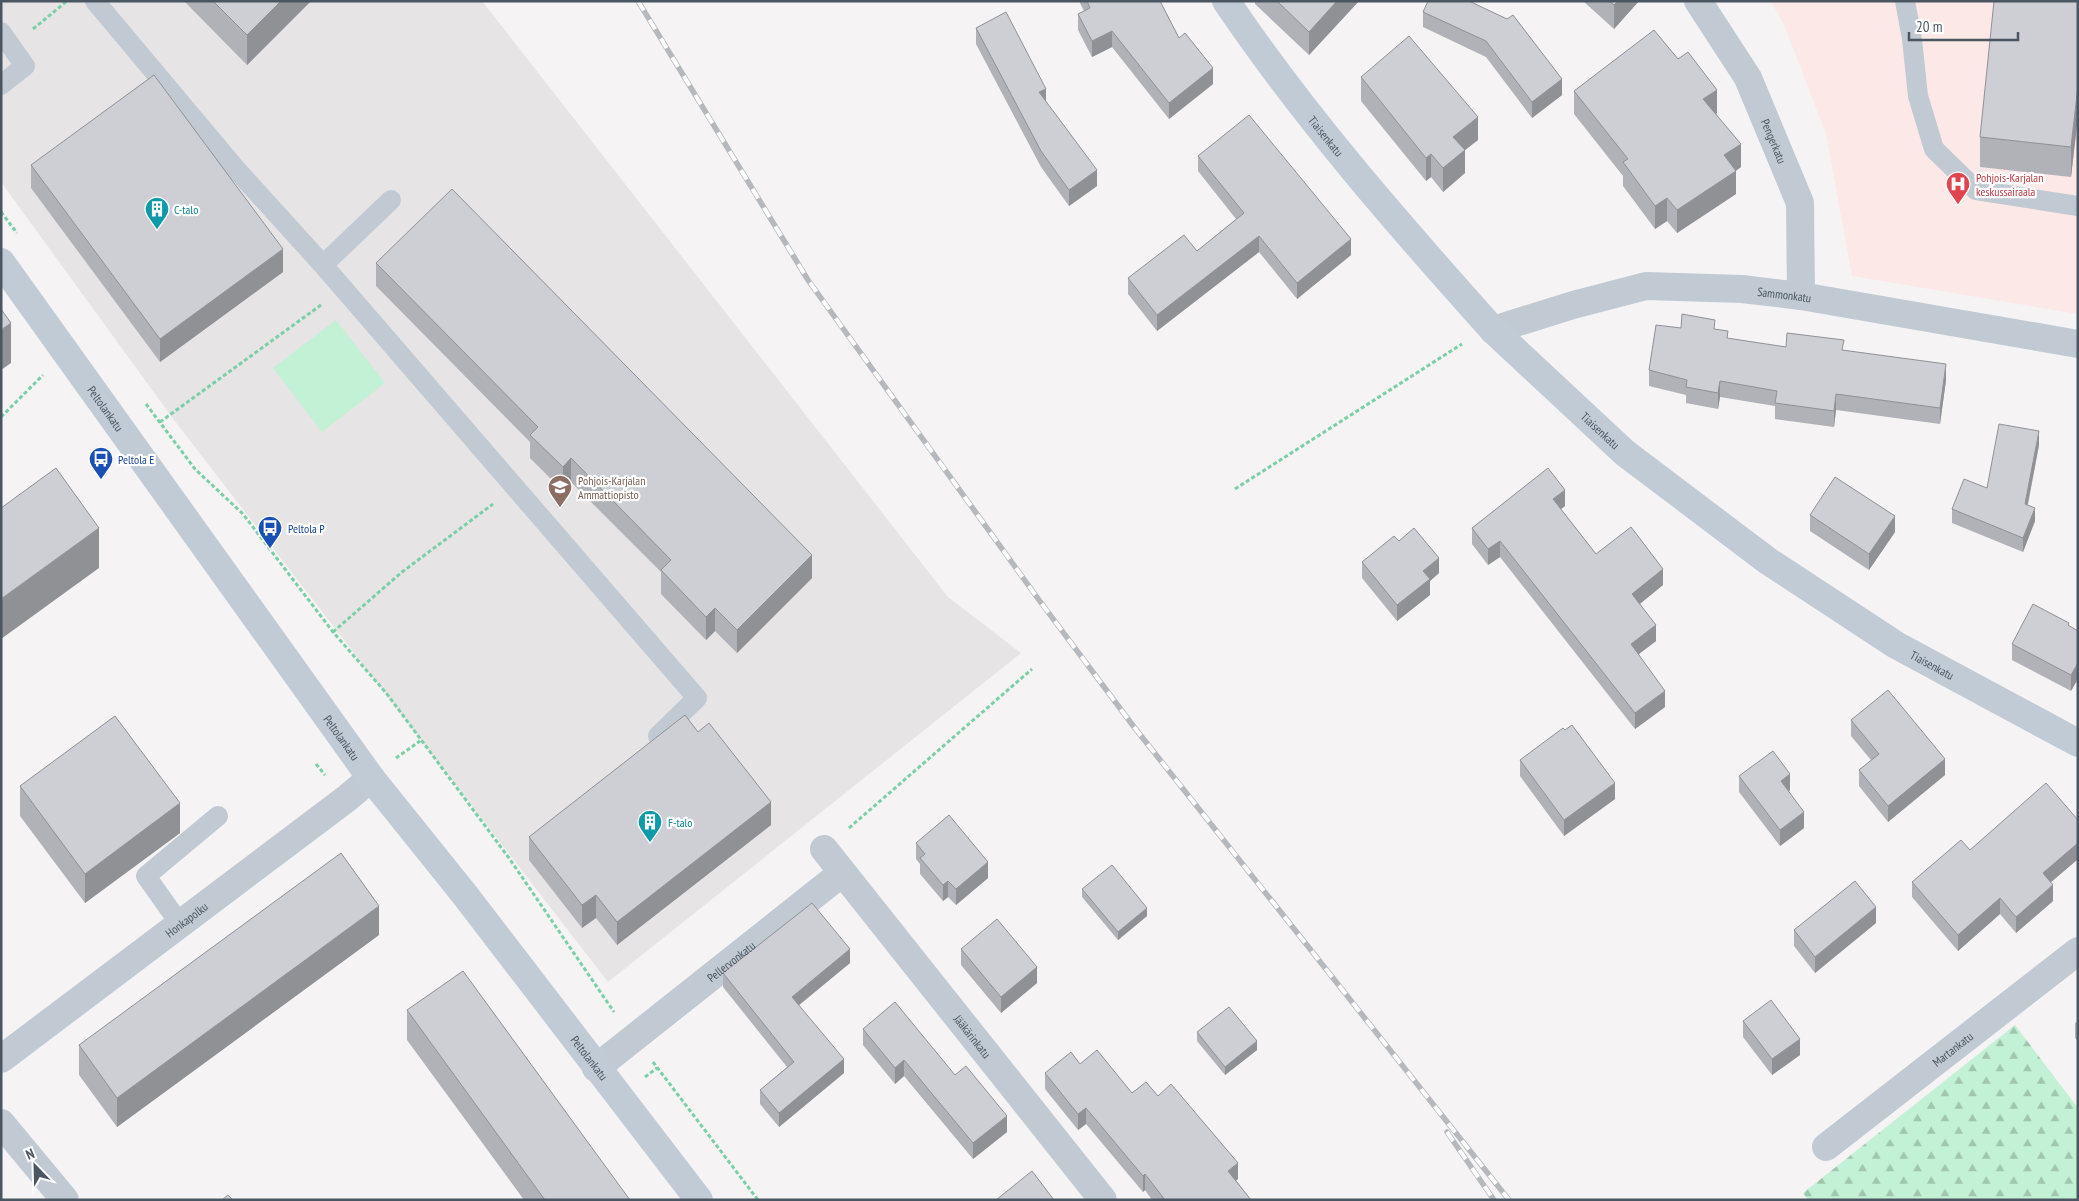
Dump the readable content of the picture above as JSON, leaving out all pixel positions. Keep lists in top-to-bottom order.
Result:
{
  "streets": {
    "street": [
      "Tiaisenkatu",
      "Pengerkatu",
      "Sammonkatu",
      "Peltolankatu",
      "Honkapolku",
      "Pellervonkatu",
      "Jääkärinkatu",
      "Martankatu"
    ]
  },
  "crossings": [
    ["Tiaisenkatu", "Sammonkatu"],
    ["Pengerkatu", "Sammonkatu"],
    ["Peltolankatu", "Honkapolku"],
    ["Peltolankatu", "Pellervonkatu"],
    ["Pellervonkatu", "Jääkärinkatu"]
  ],
  "places": {
    "hospital": ["Pohjois-Karjalan keskussairaala"],
    "building": ["C-talo", "F-talo"],
    "bus stop": ["Peltola E", "Peltola P"],
    "school or university": ["Pohjois-Karjalan Ammattiopisto"]
  },
  "scale_bar": "20 m",
  "north": "top left"
}
